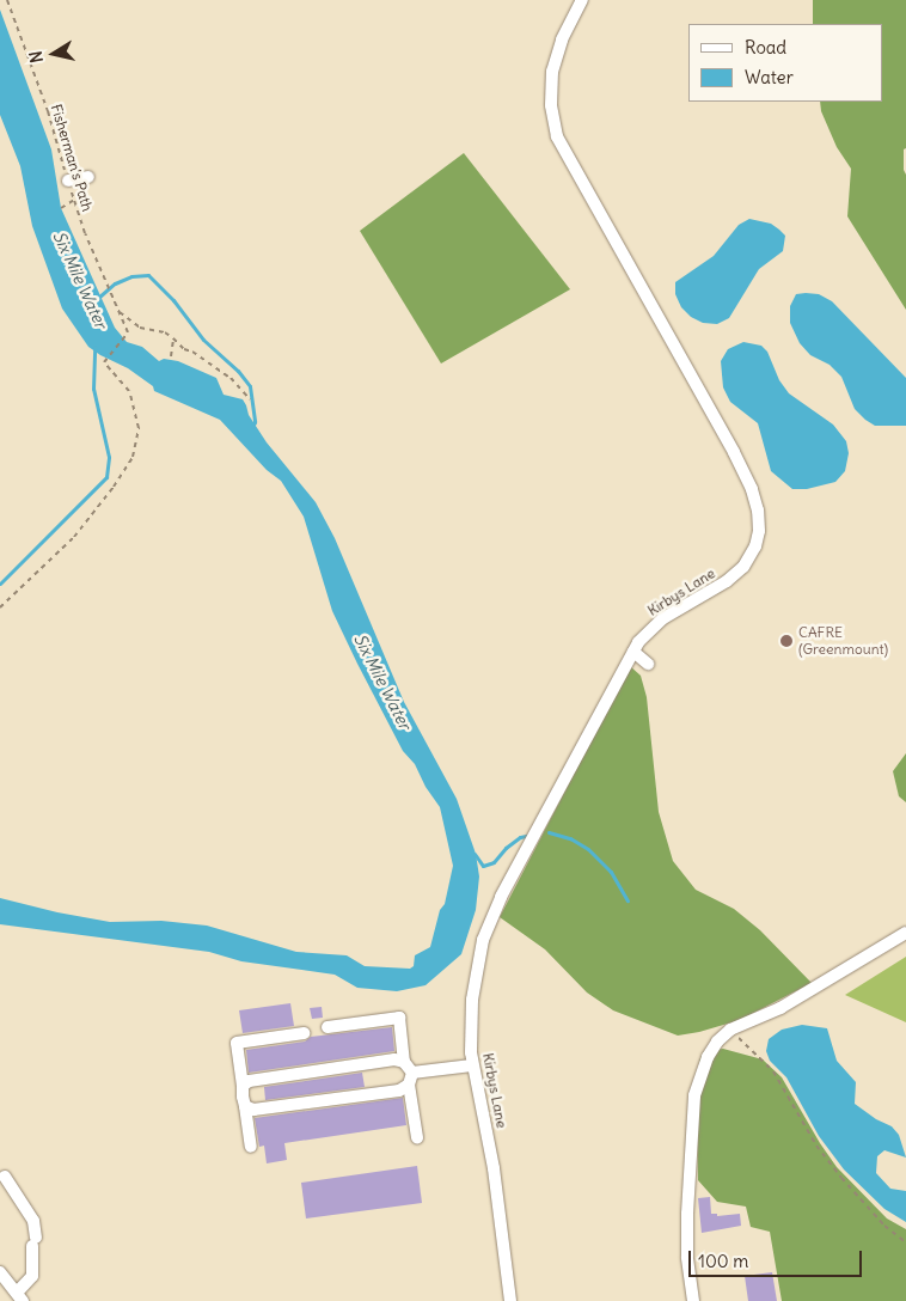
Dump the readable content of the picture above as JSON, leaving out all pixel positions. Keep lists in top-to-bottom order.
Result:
{
  "streets": {
    "street": ["Kirbys Lane"],
    "path": ["Fisherman's Path"]
  },
  "water": ["Six Mile Water"],
  "places": ["CAFRE (Greenmount)"],
  "legend": ["Road", "Water"],
  "scale_bar": "100 m",
  "north": "left"
}
